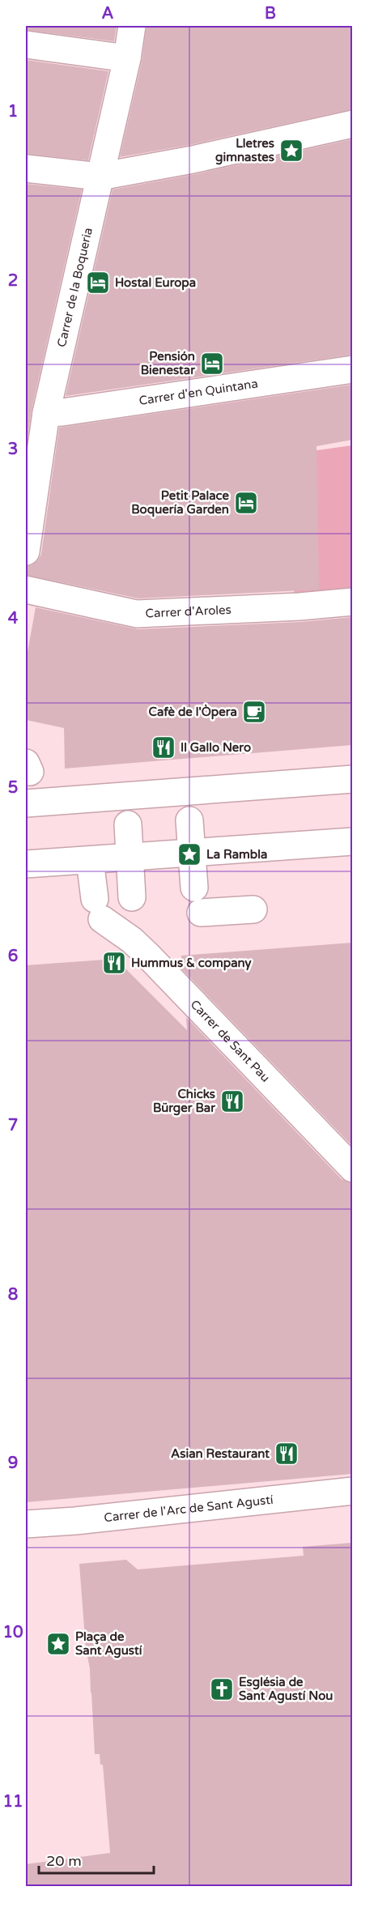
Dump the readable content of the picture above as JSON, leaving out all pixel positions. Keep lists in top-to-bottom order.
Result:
{
  "streets": {
    "street": [
      "Carrer de la Boqueria",
      "Carrer d'en Quintana",
      "Carrer d'Aroles",
      "Carrer de Sant Pau",
      "Carrer de l'Arc de Sant Agustí"
    ]
  },
  "crossings": [
    ["Carrer de la Boqueria", "Carrer d'en Quintana"]
  ],
  "places": {
    "place": ["Lletres gimnastes", "La Rambla", "Plaça de Sant Agustí"],
    "hotel": ["Hostal Europa", "Pensión Bienestar", "Petit Palace Boquería Garden"],
    "cafe": ["Cafè de l'Òpera"],
    "restaurant": [
      "Il Gallo Nero",
      "Hummus & company",
      "Chicks Bürger Bar",
      "Asian Restaurant"
    ],
    "church": ["Església de Sant Agustí Nou"]
  },
  "scale_bar": "20 m",
  "grid": {
    "columns": ["A", "B"],
    "rows": [
      "1",
      "2",
      "3",
      "4",
      "5",
      "6",
      "7",
      "8",
      "9",
      "10",
      "11"
    ]
  }
}
